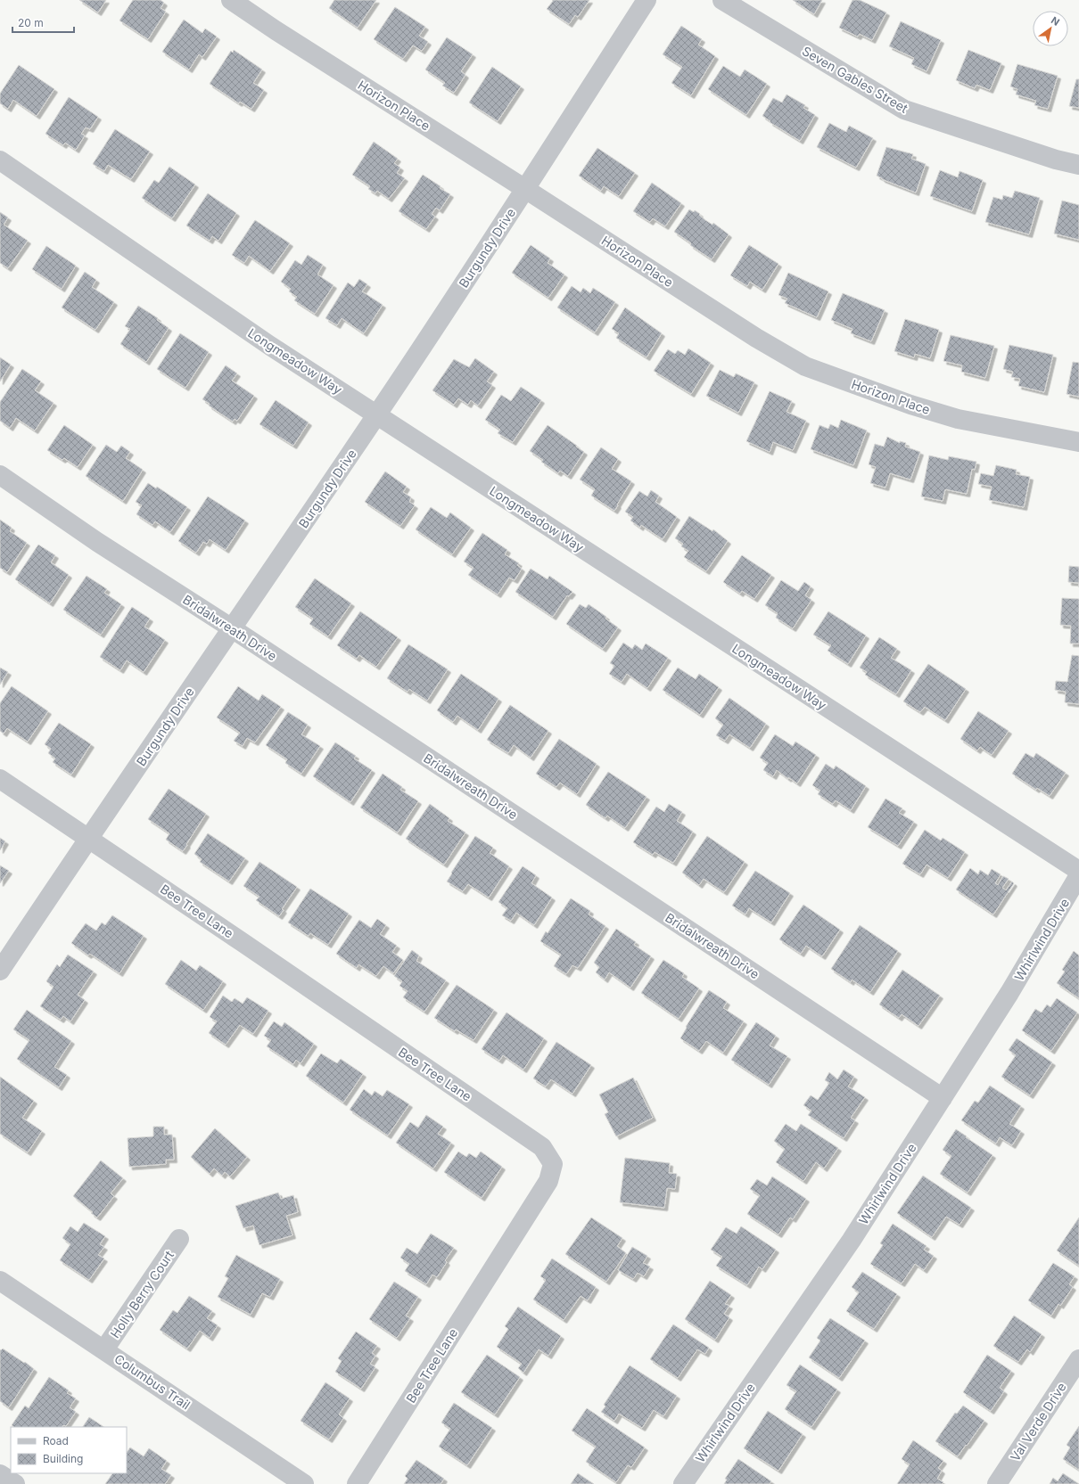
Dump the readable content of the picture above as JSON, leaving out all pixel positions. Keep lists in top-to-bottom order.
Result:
{
  "streets": {
    "street": [
      "Seven Gables Street",
      "Horizon Place",
      "Burgundy Drive",
      "Longmeadow Way",
      "Bridalwreath Drive",
      "Bee Tree Lane",
      "Whirlwind Drive",
      "Holly Berry Court",
      "Columbus Trail",
      "Val Verde Drive"
    ]
  },
  "crossings": [
    ["Horizon Place", "Burgundy Drive"],
    ["Burgundy Drive", "Longmeadow Way"],
    ["Burgundy Drive", "Bridalwreath Drive"],
    ["Burgundy Drive", "Bee Tree Lane"],
    ["Bridalwreath Drive", "Whirlwind Drive"],
    ["Holly Berry Court", "Columbus Trail"]
  ],
  "legend": ["Road", "Building"],
  "scale_bar": "20 m",
  "north": "top right"
}
